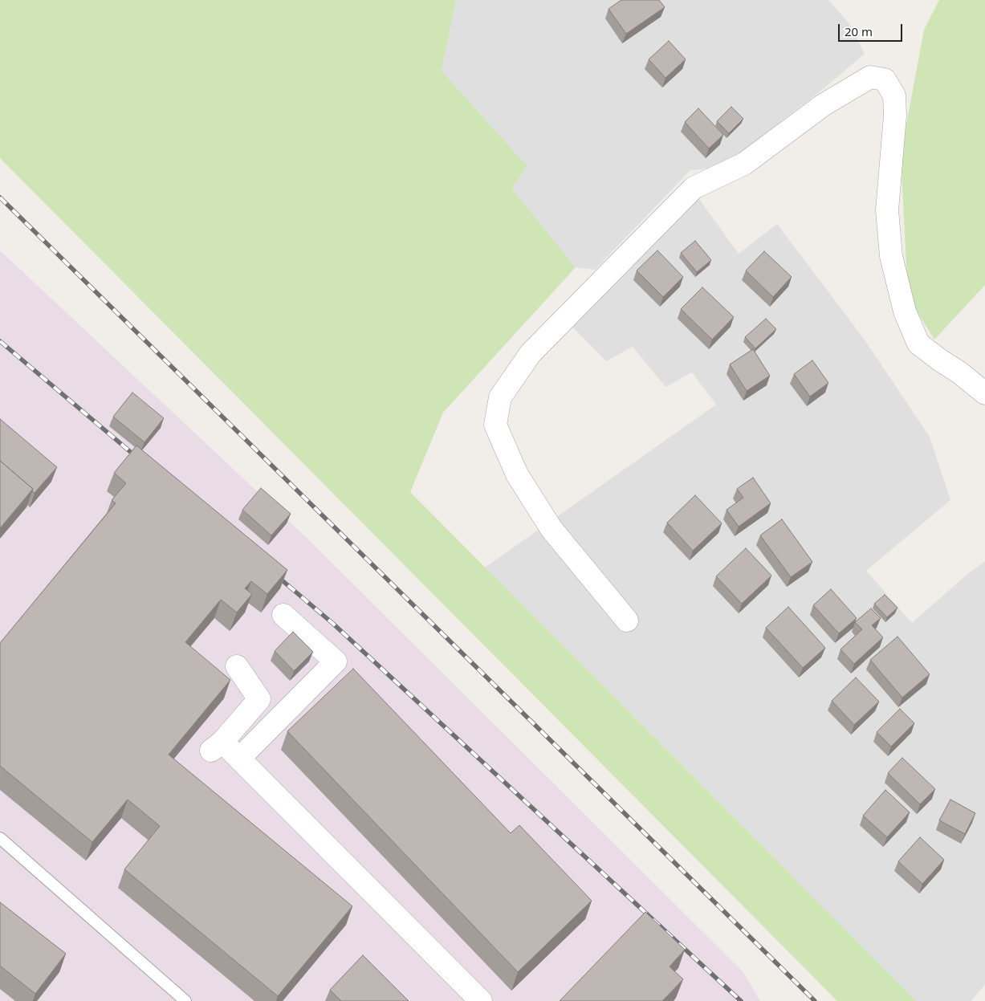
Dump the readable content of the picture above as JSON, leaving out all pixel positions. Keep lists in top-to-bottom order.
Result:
{
  "scale_bar": "20 m"
}
